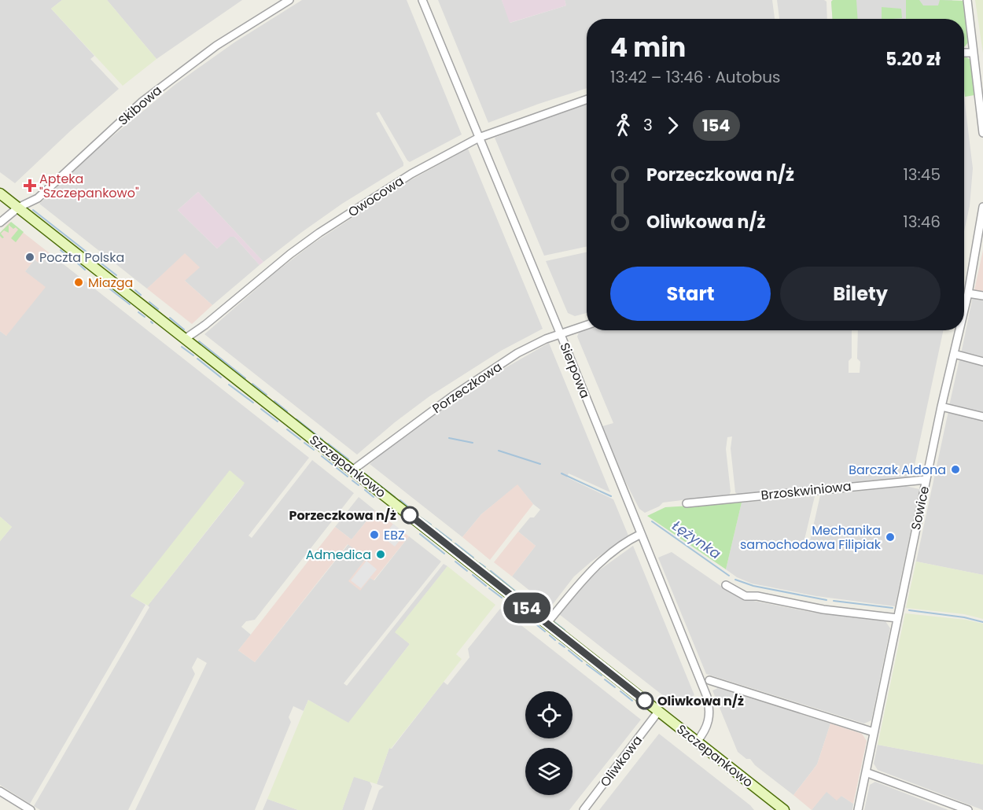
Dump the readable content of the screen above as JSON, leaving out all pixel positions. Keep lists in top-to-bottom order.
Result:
{
  "streets": {
    "street": [
      "Skibowa",
      "Owocowa",
      "Sierpowa",
      "Porzeczkowa",
      "Szczepankowo",
      "Brzoskwiniowa",
      "Sowice",
      "Oliwkowa"
    ]
  },
  "crossings": [
    ["Skibowa", "Szczepankowo"],
    ["Owocowa", "Sierpowa"],
    ["Owocowa", "Szczepankowo"],
    ["Sierpowa", "Porzeczkowa"],
    ["Sierpowa", "Szczepankowo"],
    ["Porzeczkowa", "Szczepankowo"],
    ["Szczepankowo", "Oliwkowa"],
    ["Brzoskwiniowa", "Sowice"]
  ],
  "water": ["Łężynka"],
  "places": {
    "health": ["Apteka \"Szczepankowo\""],
    "other": [
      "Poczta Polska",
      "Miazga",
      "Barczak Aldona",
      "Porzeczkowa n/ż",
      "EBZ",
      "Mechanika samochodowa Filipiak",
      "Admedica",
      "Oliwkowa n/ż"
    ]
  },
  "lines": ["bus line 154"],
  "page": {
    "on_map": "154",
    "heading": ["4 min", "13:42 – 13:46 · Autobus", "5.20 zł"],
    "legs": ["3", "154"],
    "list": [
      {
        "name": "Porzeczkowa n/ż",
        "value": "13:45"
      },
      {
        "name": "Oliwkowa n/ż",
        "value": "13:46"
      }
    ],
    "buttons": ["Start", "Bilety"]
  }
}
